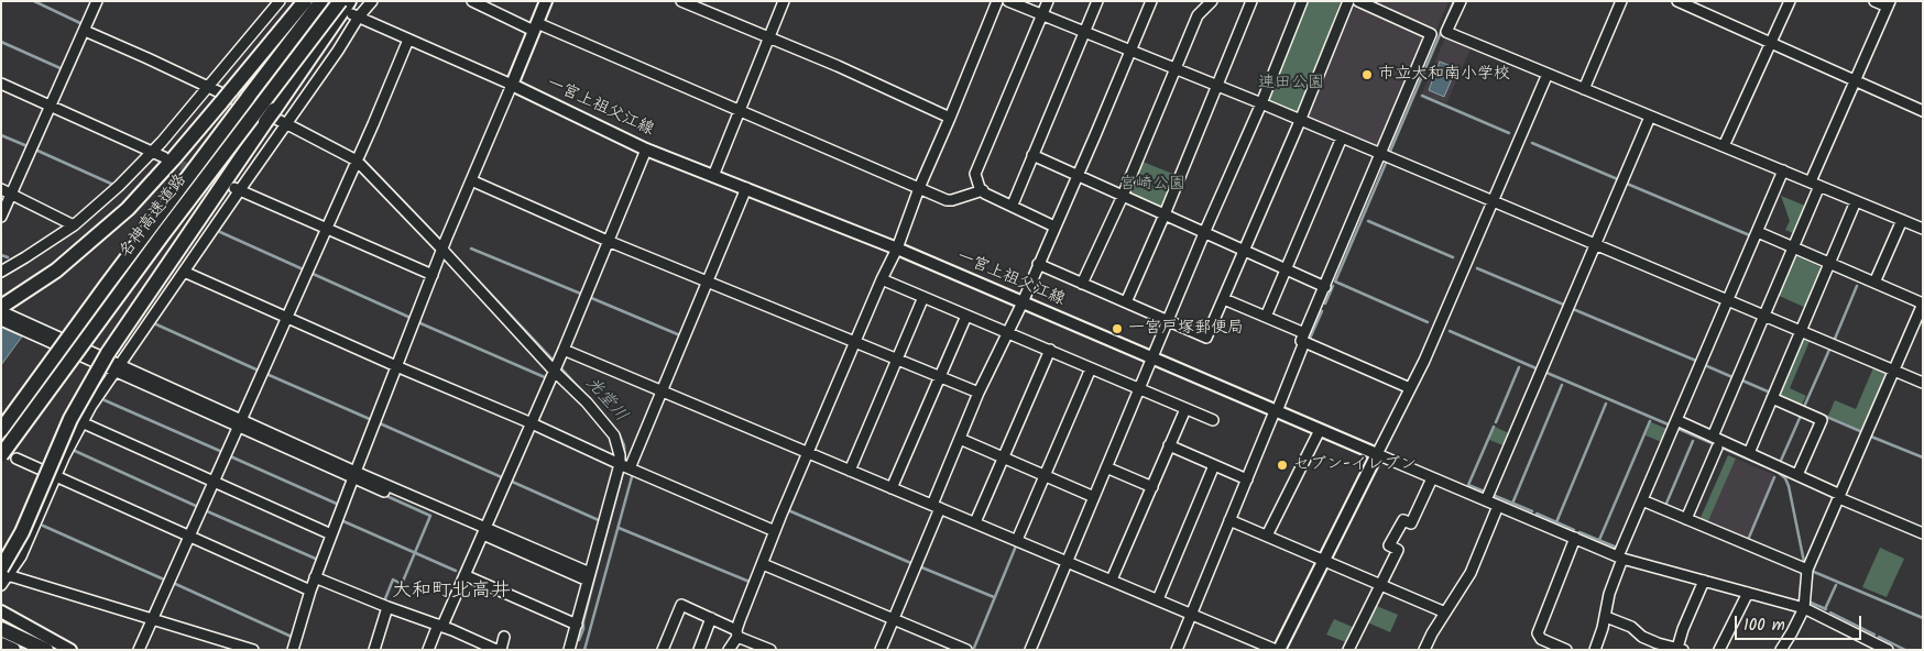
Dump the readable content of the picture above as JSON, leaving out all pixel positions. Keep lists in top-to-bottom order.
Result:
{
  "streets": {
    "highway": ["名神高速道路"],
    "main road": ["一宮上祖父江線"]
  },
  "districts": ["大和町北高井"],
  "water": ["光堂川"],
  "parks": ["連田公園", "宮崎公園"],
  "places": ["市立大和南小学校", "一宮戸塚郵便局", "セブン-イレブン"],
  "scale_bar": "100 m"
}
